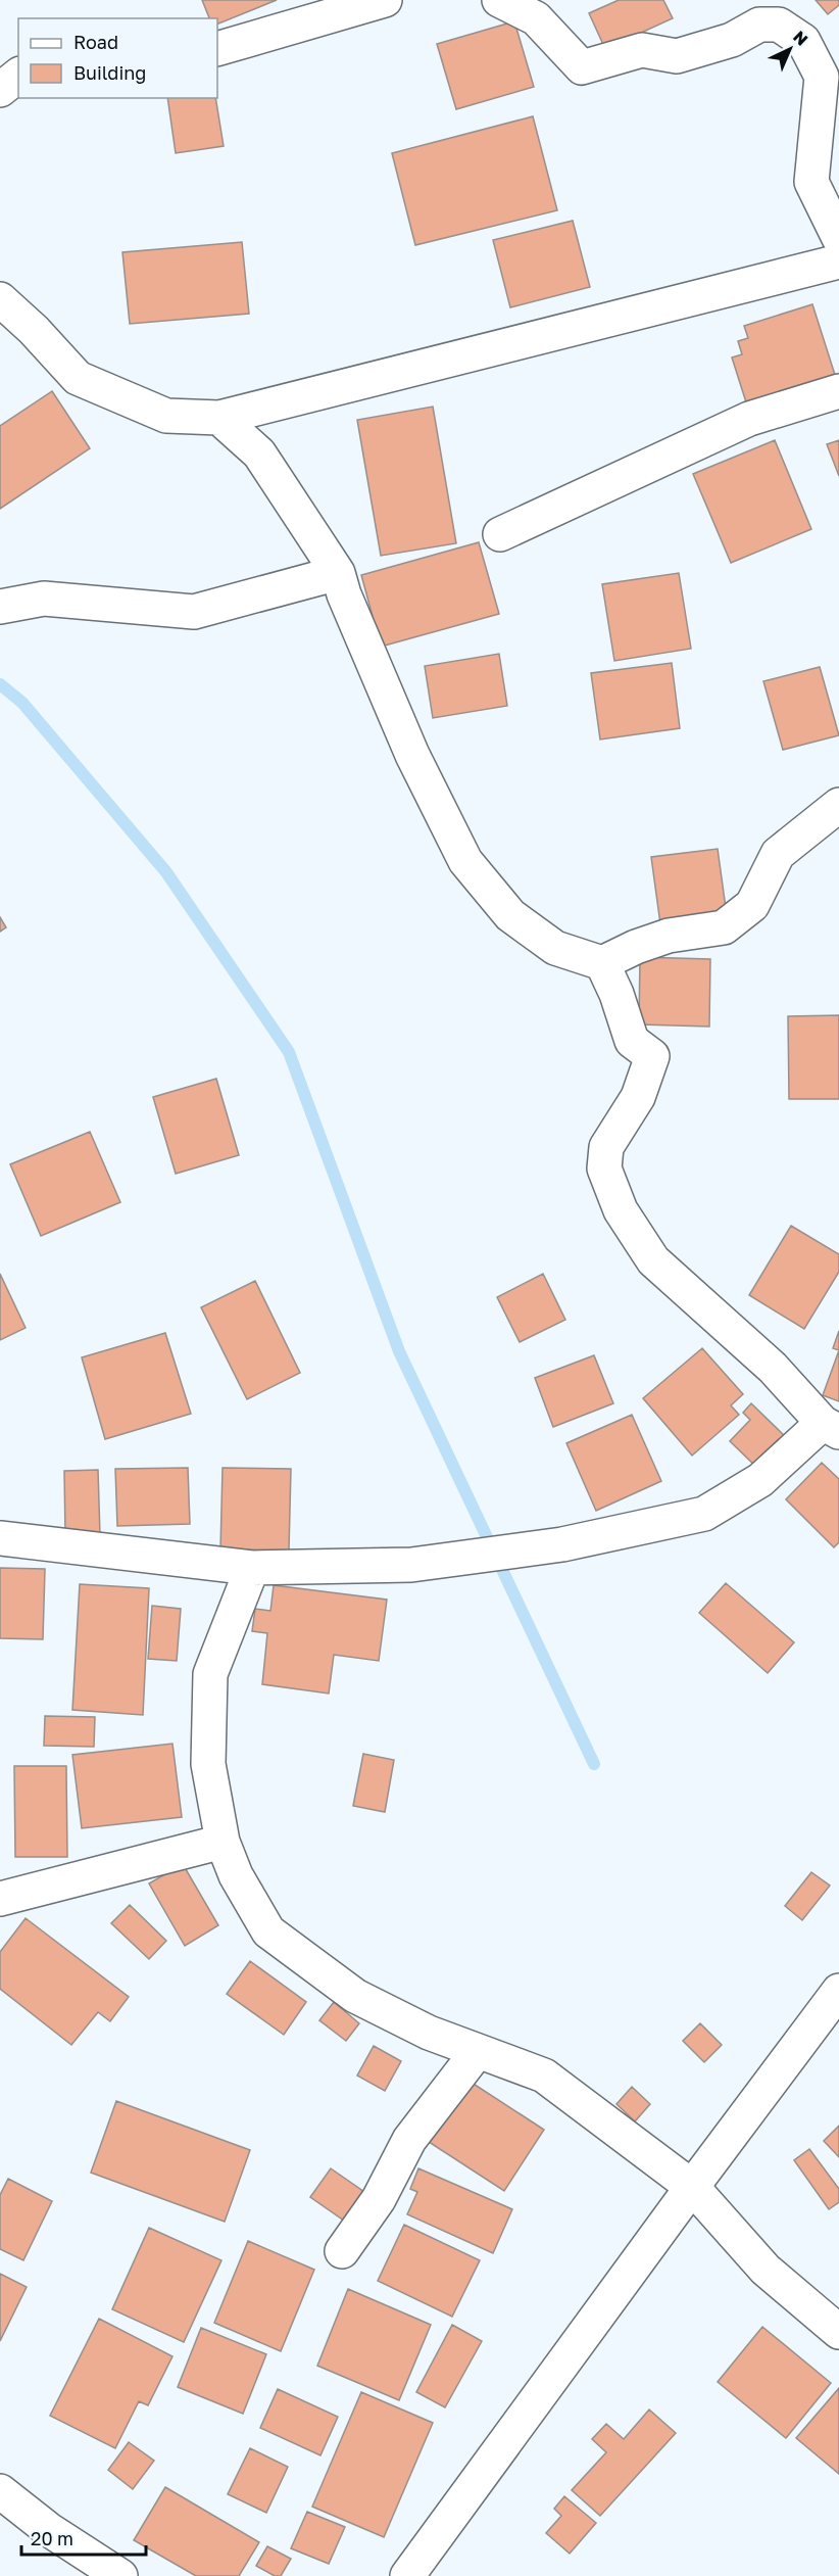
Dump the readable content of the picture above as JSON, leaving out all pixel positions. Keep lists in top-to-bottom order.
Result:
{
  "legend": ["Road", "Building"],
  "scale_bar": "20 m",
  "north": "top right"
}
